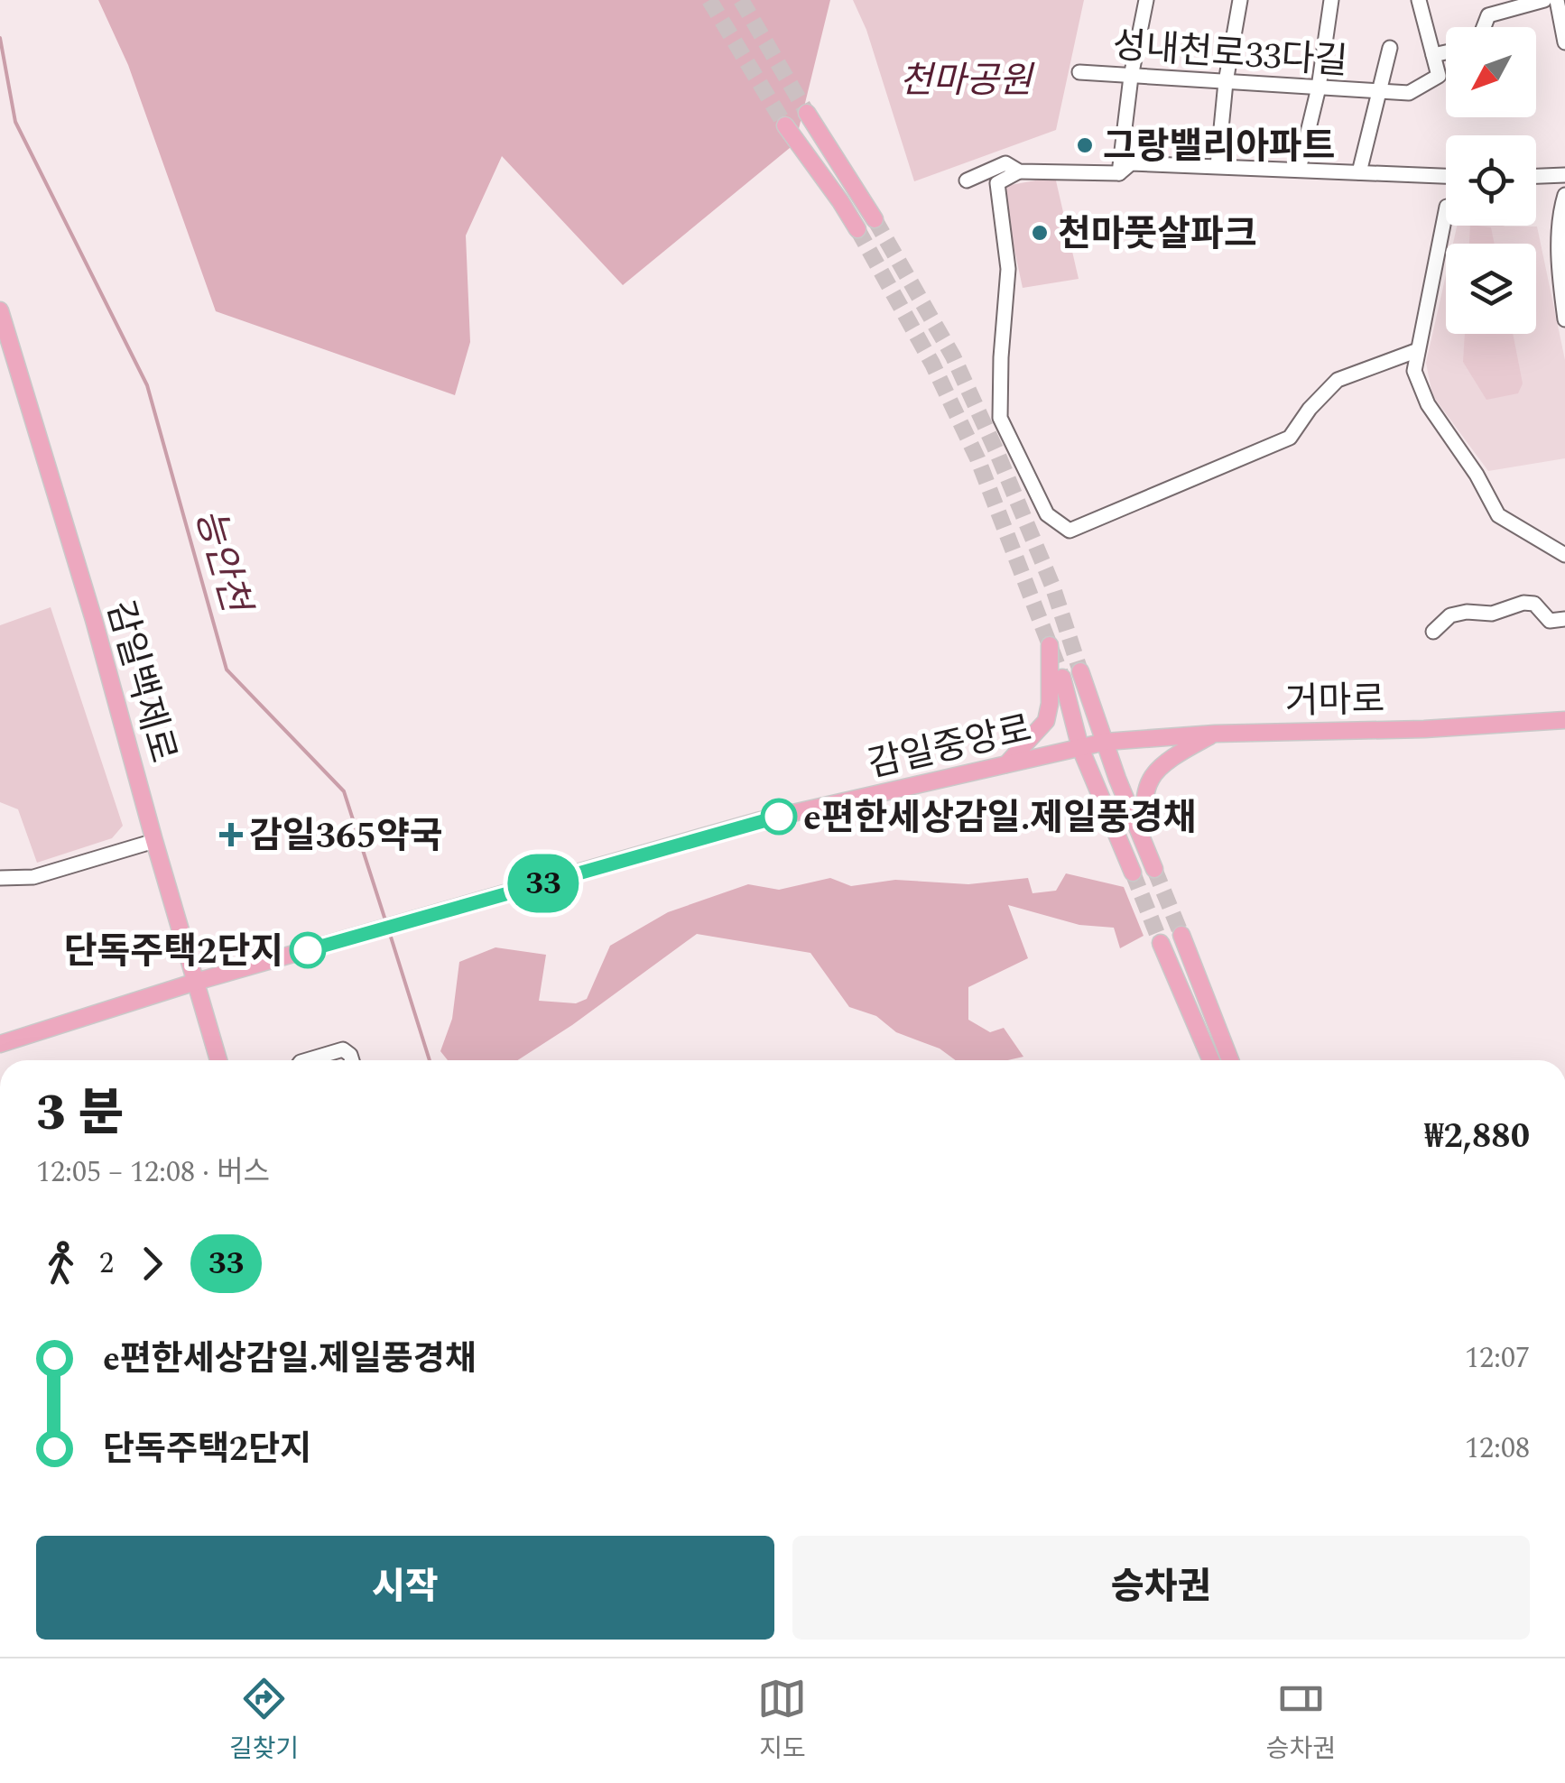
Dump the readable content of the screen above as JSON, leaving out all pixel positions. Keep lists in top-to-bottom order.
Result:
{
  "streets": {
    "main road": ["감일백제로", "거마로", "감일중앙로"],
    "street": ["성내천로33다길"]
  },
  "crossings": [
    ["감일백제로", "감일중앙로"],
    ["거마로", "감일중앙로"]
  ],
  "water": ["능안천"],
  "parks": ["천마공원"],
  "places": {
    "other": [
      "그랑밸리아파트",
      "천마풋살파크",
      "e편한세상감일.제일풍경채",
      "단독주택2단지"
    ],
    "health": ["감일365약국"]
  },
  "lines": ["bus line 33"],
  "north": "bottom left",
  "page": {
    "on_map": "33",
    "heading": ["3 분", "12:05 – 12:08 · 버스", "₩2,880"],
    "legs": ["2", "33"],
    "list": [
      {
        "name": "e편한세상감일.제일풍경채",
        "value": "12:07"
      },
      {
        "name": "단독주택2단지",
        "value": "12:08"
      }
    ],
    "buttons": ["시작", "승차권"],
    "tabs": ["길찾기", "지도", "승차권"]
  }
}
